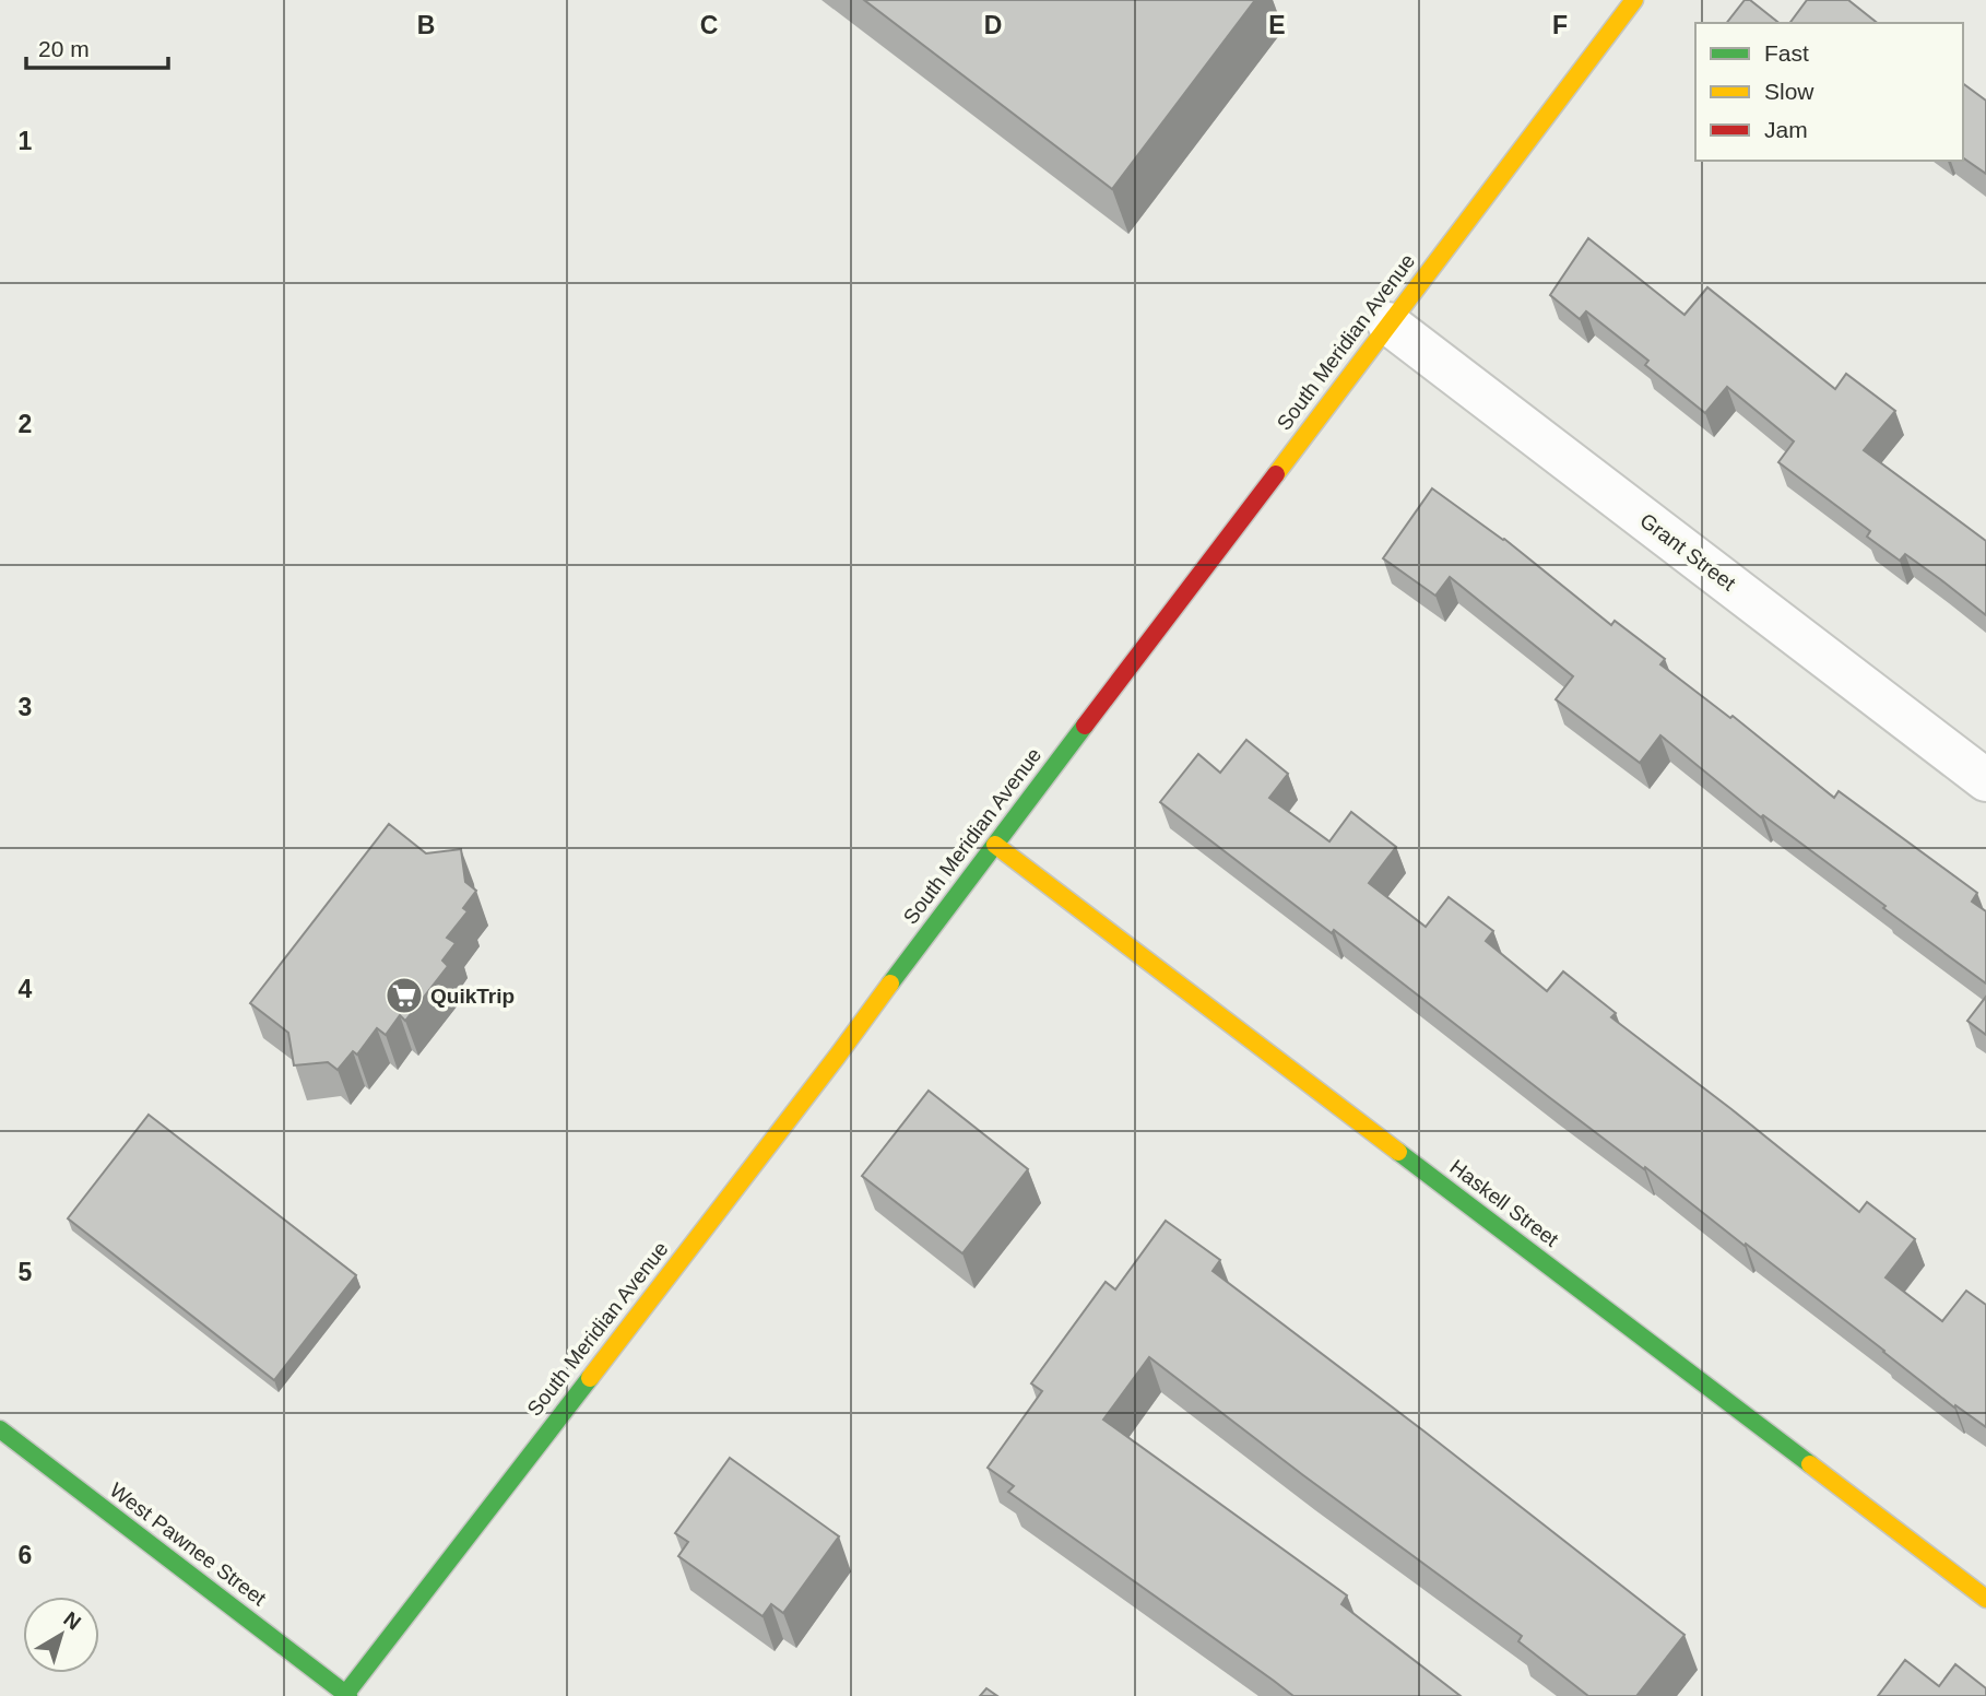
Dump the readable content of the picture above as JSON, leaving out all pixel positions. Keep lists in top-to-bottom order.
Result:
{
  "streets": {
    "main road": ["South Meridian Avenue", "Haskell Street", "West Pawnee Street"],
    "street": ["Grant Street"]
  },
  "crossings": [
    ["South Meridian Avenue", "Grant Street"],
    ["South Meridian Avenue", "Haskell Street"],
    ["South Meridian Avenue", "West Pawnee Street"]
  ],
  "places": {
    "supermarket": ["QuikTrip"]
  },
  "legend": ["Fast", "Slow", "Jam"],
  "scale_bar": "20 m",
  "north": "top right",
  "grid": {
    "columns": [
      "B",
      "C",
      "D",
      "E",
      "F"
    ],
    "rows": [
      "1",
      "2",
      "3",
      "4",
      "5",
      "6"
    ]
  }
}
